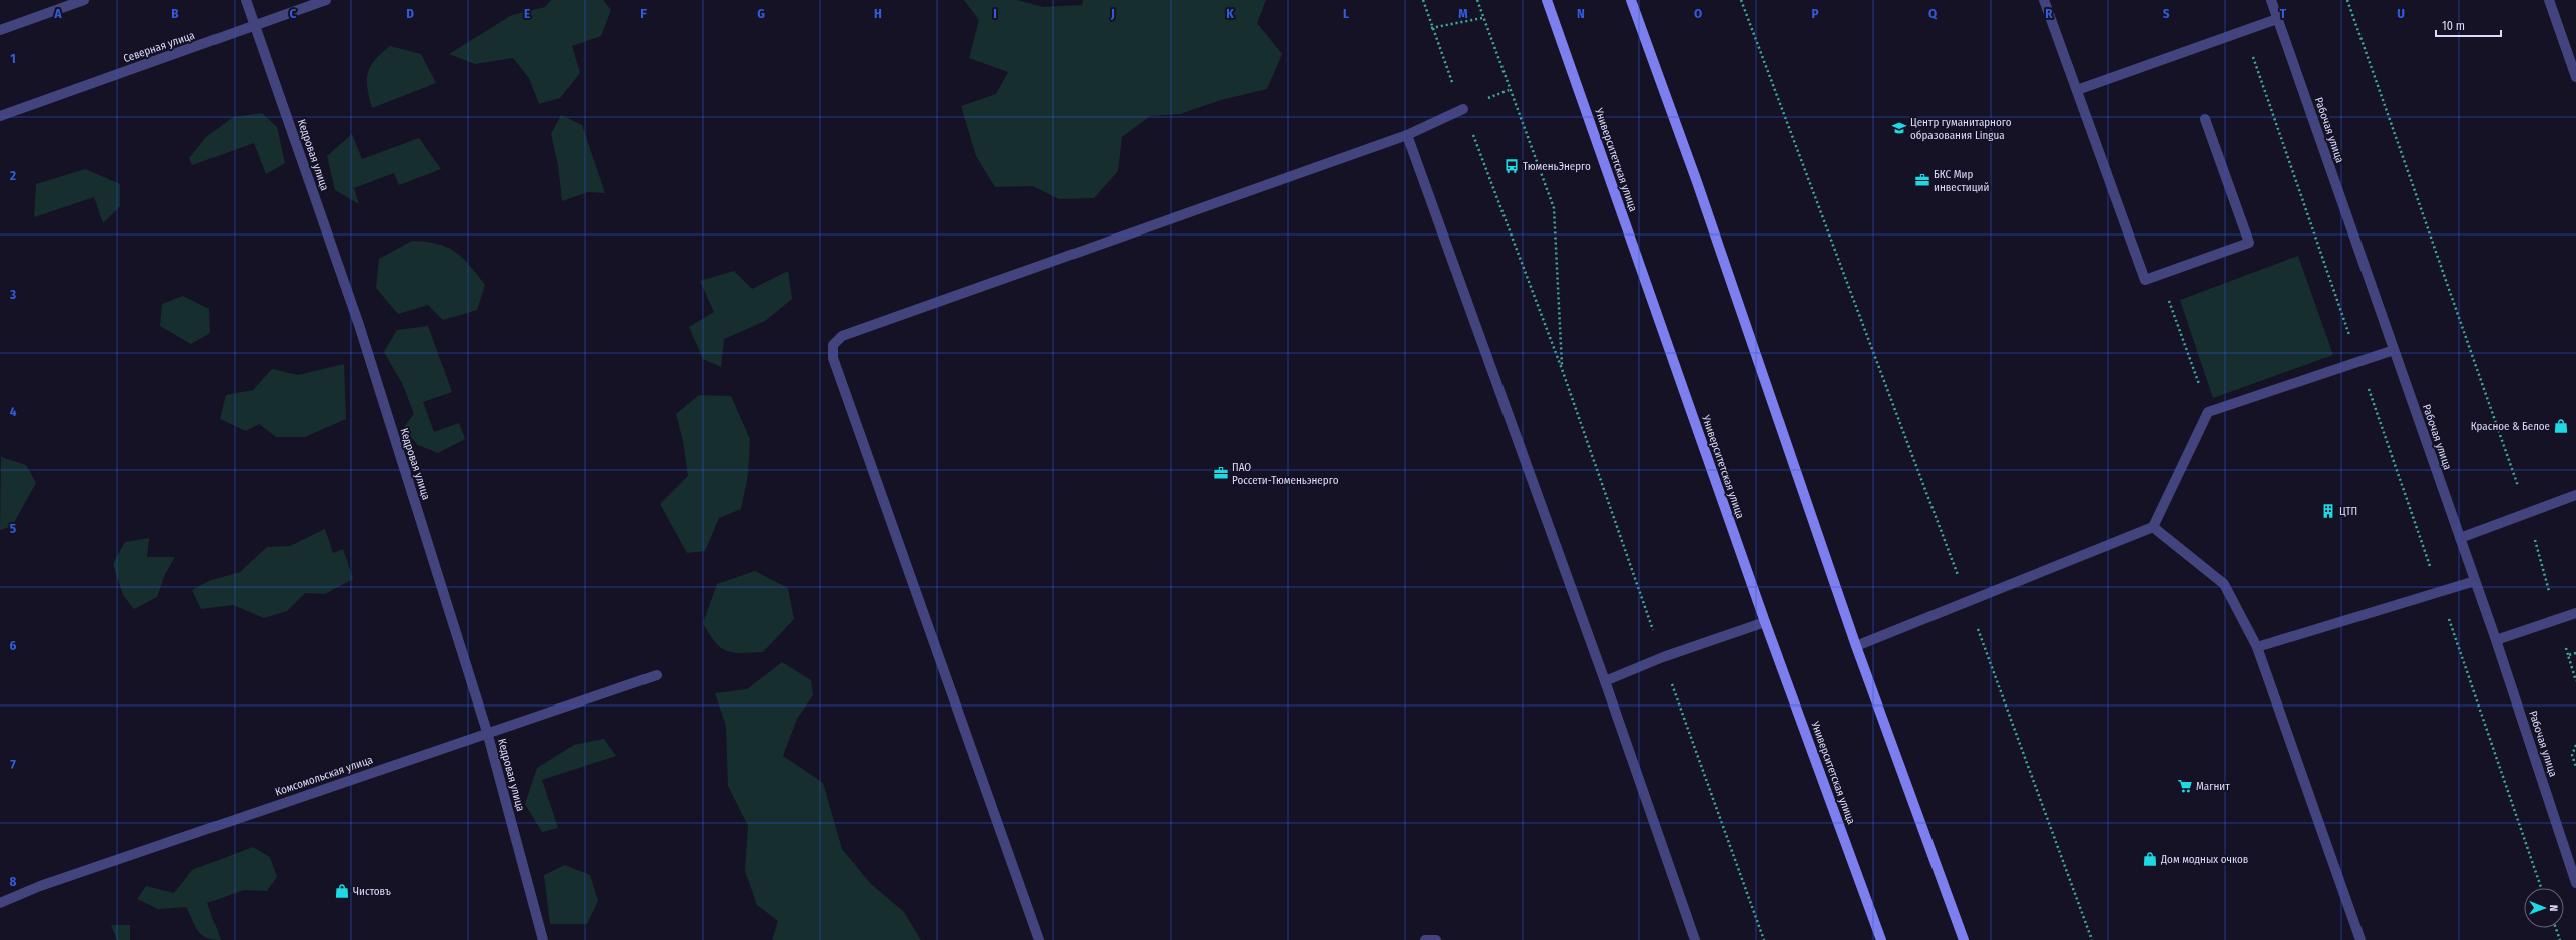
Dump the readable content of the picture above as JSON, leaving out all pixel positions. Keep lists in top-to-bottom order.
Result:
{
  "streets": {
    "main road": ["Университетская улица"],
    "street": [
      "Северная улица",
      "Рабочая улица",
      "Кедровая улица",
      "Комсомольская улица"
    ]
  },
  "crossings": [
    ["Северная улица", "Кедровая улица"],
    ["Кедровая улица", "Комсомольская улица"]
  ],
  "places": {
    "school or university": ["Центр гуманитарного образования Lingua"],
    "bus stop": ["ТюменьЭнерго"],
    "office": ["БКС Мир инвестиций", "ПАО Россети-Тюменьэнерго"],
    "shop": ["Красное & Белое", "Дом модных очков", "Чистовъ"],
    "building": ["ЦТП"],
    "supermarket": ["Магнит"]
  },
  "scale_bar": "10 m",
  "north": "right",
  "grid": {
    "columns": [
      "A",
      "B",
      "C",
      "D",
      "E",
      "F",
      "G",
      "H",
      "I",
      "J",
      "K",
      "L",
      "M",
      "N",
      "O",
      "P",
      "Q",
      "R",
      "S",
      "T",
      "U"
    ],
    "rows": [
      "1",
      "2",
      "3",
      "4",
      "5",
      "6",
      "7",
      "8"
    ]
  }
}
